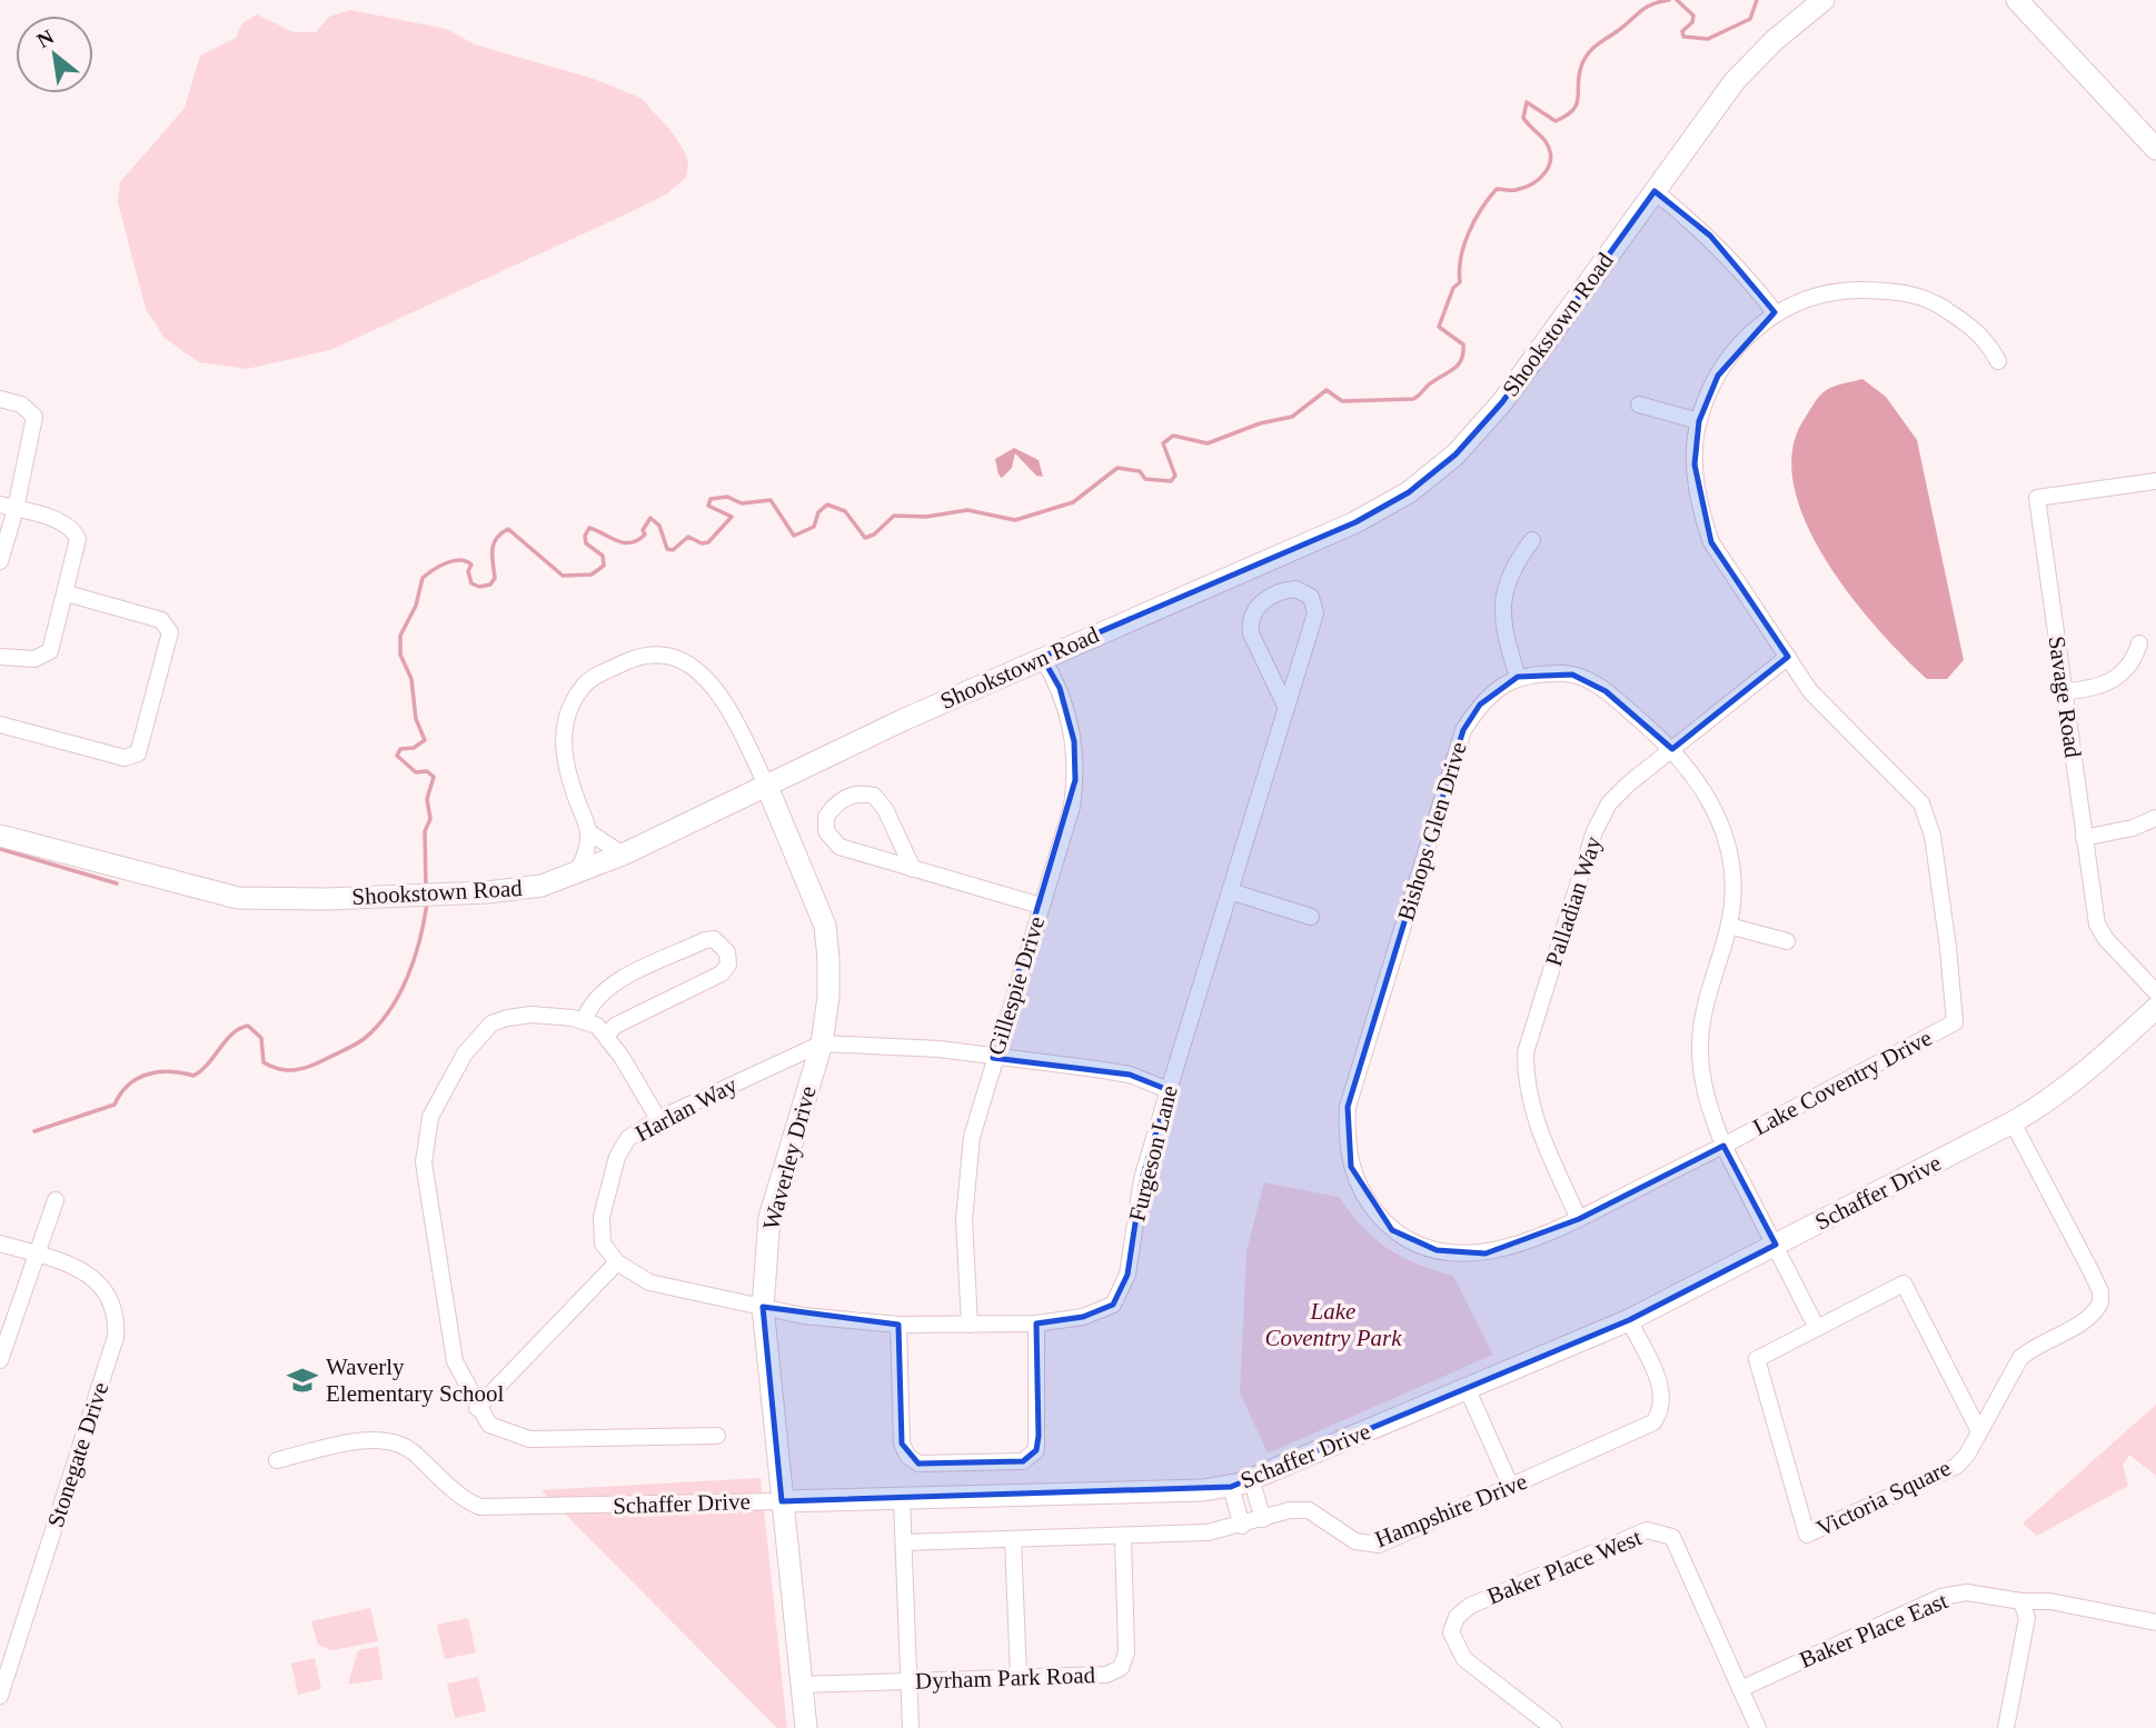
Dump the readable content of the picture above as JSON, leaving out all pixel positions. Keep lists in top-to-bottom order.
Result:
{
  "streets": {
    "street": [
      "Shookstown Road",
      "Savage Road",
      "Bishops Glen Drive",
      "Palladian Way",
      "Gillespie Drive",
      "Lake Coventry Drive",
      "Harlan Way",
      "Furgeson Lane",
      "Waverley Drive",
      "Schaffer Drive",
      "Stonegate Drive",
      "Victoria Square",
      "Hampshire Drive",
      "Baker Place West",
      "Baker Place East",
      "Dyrham Park Road"
    ]
  },
  "crossings": [
    ["Shookstown Road", "Gillespie Drive"],
    ["Shookstown Road", "Waverley Drive"],
    ["Bishops Glen Drive", "Palladian Way"],
    ["Bishops Glen Drive", "Lake Coventry Drive"],
    ["Palladian Way", "Lake Coventry Drive"],
    ["Gillespie Drive", "Furgeson Lane"],
    ["Harlan Way", "Waverley Drive"],
    ["Furgeson Lane", "Waverley Drive"],
    ["Waverley Drive", "Schaffer Drive"],
    ["Waverley Drive", "Dyrham Park Road"],
    ["Schaffer Drive", "Hampshire Drive"],
    ["Hampshire Drive", "Dyrham Park Road"],
    ["Baker Place West", "Baker Place East"]
  ],
  "parks": ["Lake Coventry Park"],
  "places": {
    "school or university": ["Waverly Elementary School"]
  },
  "north": "top left"
}
